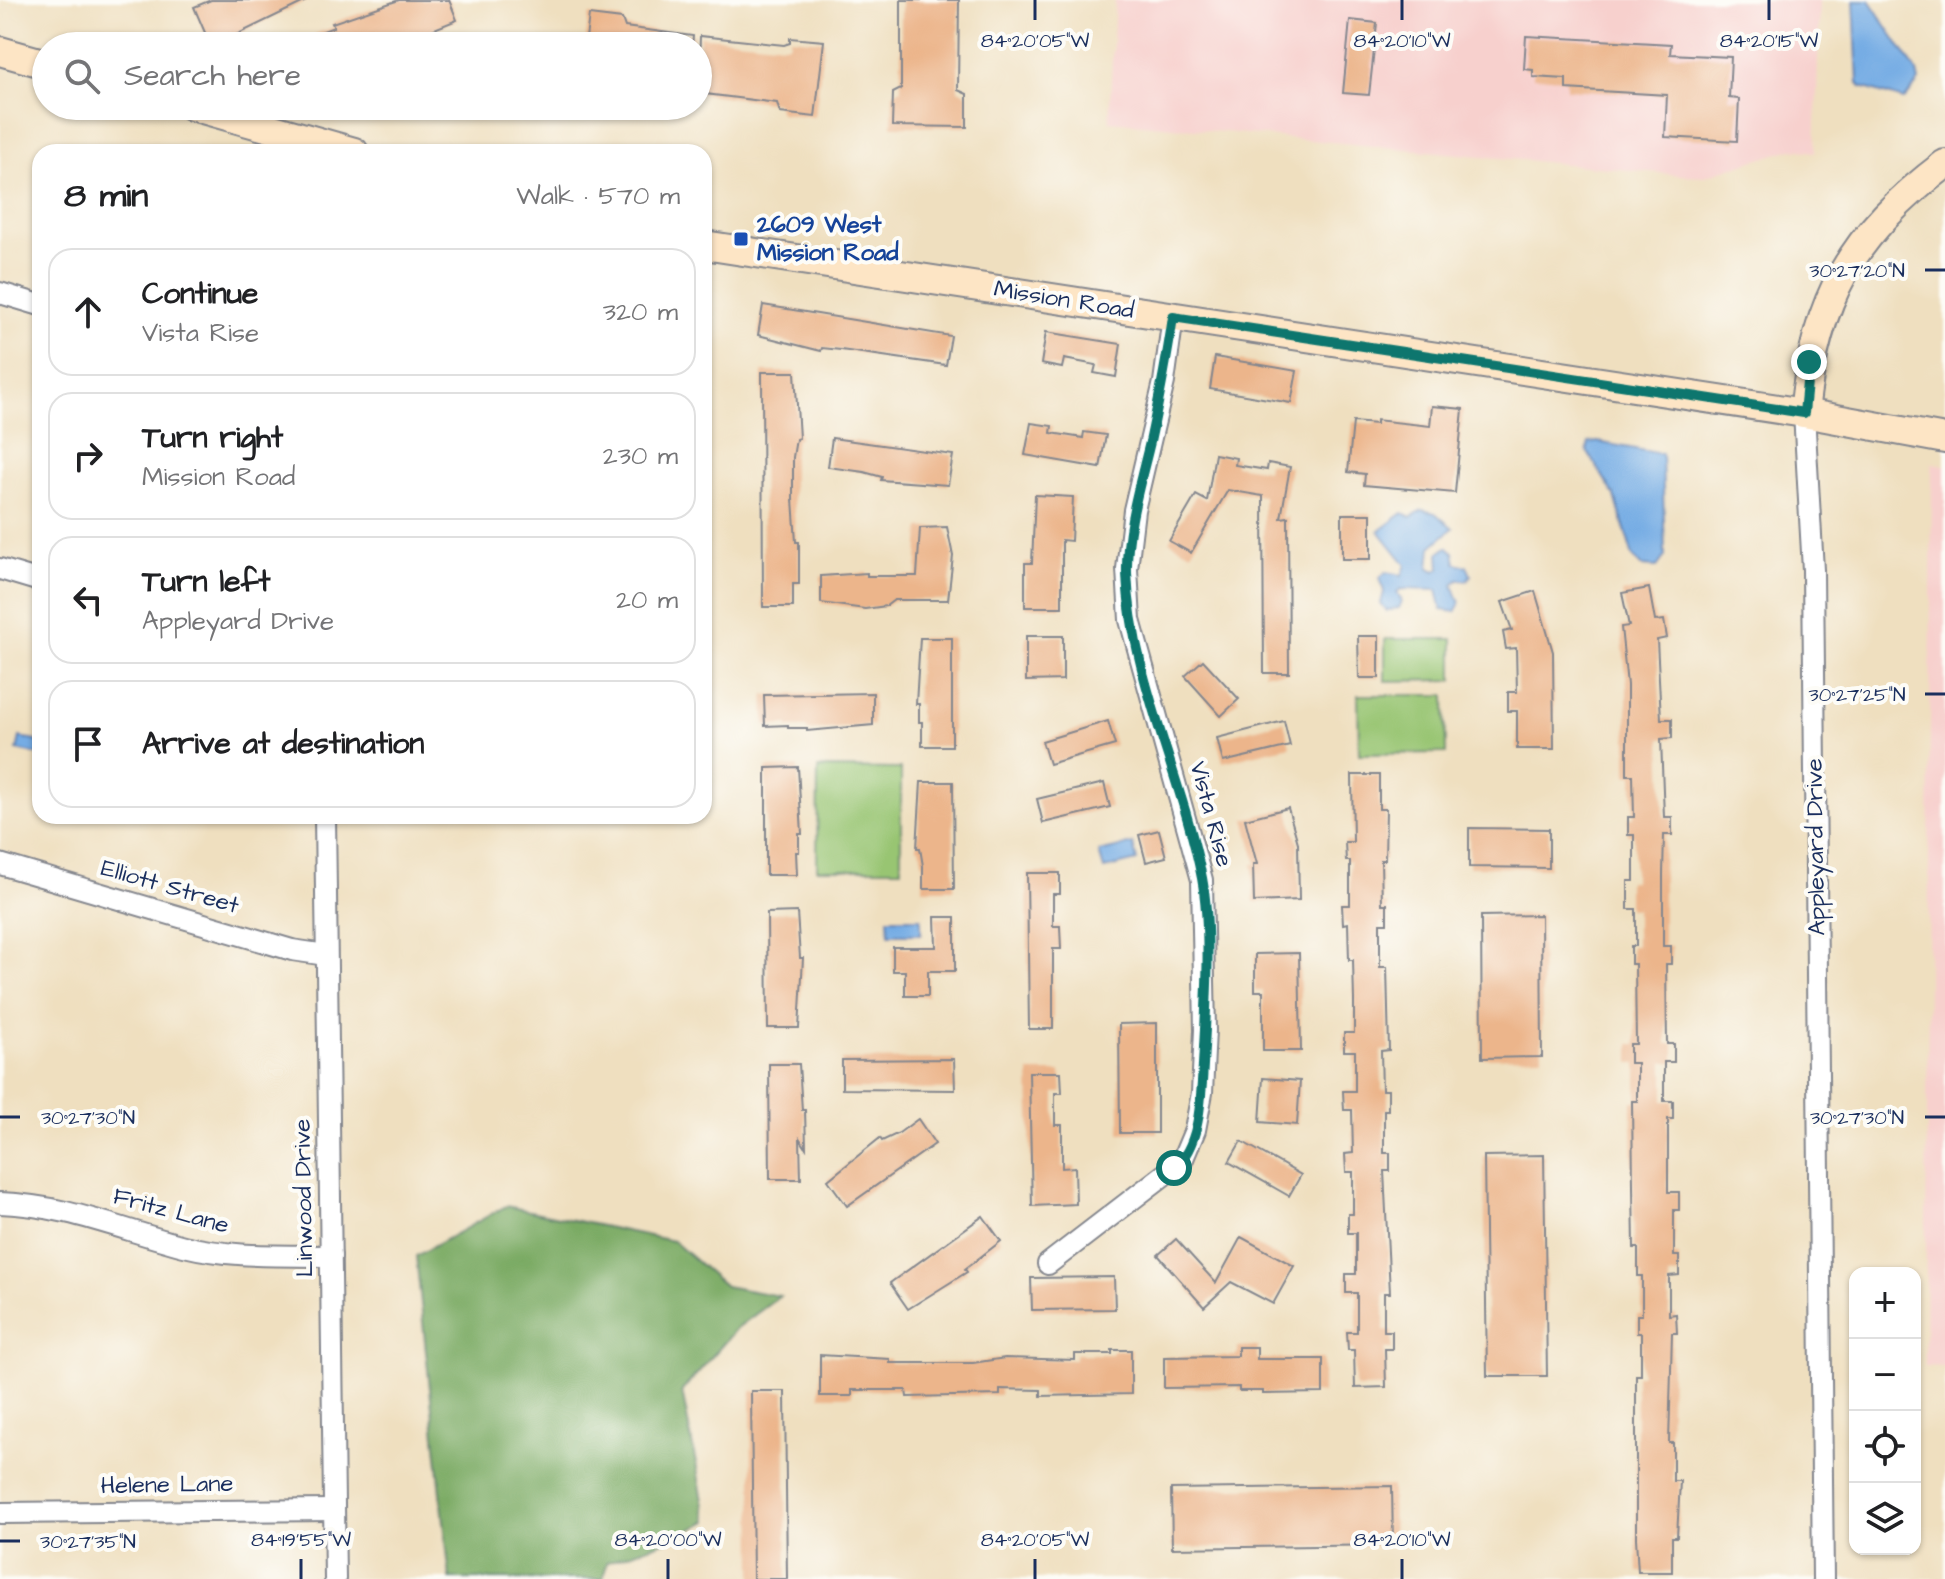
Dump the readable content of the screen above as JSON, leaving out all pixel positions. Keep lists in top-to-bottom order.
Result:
{
  "streets": {
    "street": [
      "Mission Road",
      "Vista Rise",
      "Appleyard Drive",
      "Elliott Street",
      "Linwood Drive",
      "Fritz Lane",
      "Helene Lane"
    ]
  },
  "crossings": [
    ["Mission Road", "Vista Rise"],
    ["Mission Road", "Appleyard Drive"],
    ["Elliott Street", "Linwood Drive"],
    ["Linwood Drive", "Fritz Lane"],
    ["Linwood Drive", "Helene Lane"]
  ],
  "places": {
    "transit": ["2609 West Mission Road"]
  },
  "page": {
    "search": "Search here",
    "heading": ["8 min", "Walk · 570 m"],
    "list": [
      ["Continue", "Vista Rise", "320 m"],
      ["Turn right", "Mission Road", "230 m"],
      ["Turn left", "Appleyard Drive", "20 m"],
      "Arrive at destination"
    ],
    "map_buttons": ["+", "−"]
  },
  "coordinates": [
    "84°20'05\"W",
    "84°20'10\"W",
    "84°20'15\"W",
    "30°27'20\"N",
    "30°27'25\"N",
    "30°27'30\"N",
    "84°19'55\"W",
    "84°20'00\"W",
    "30°27'35\"N"
  ]
}
